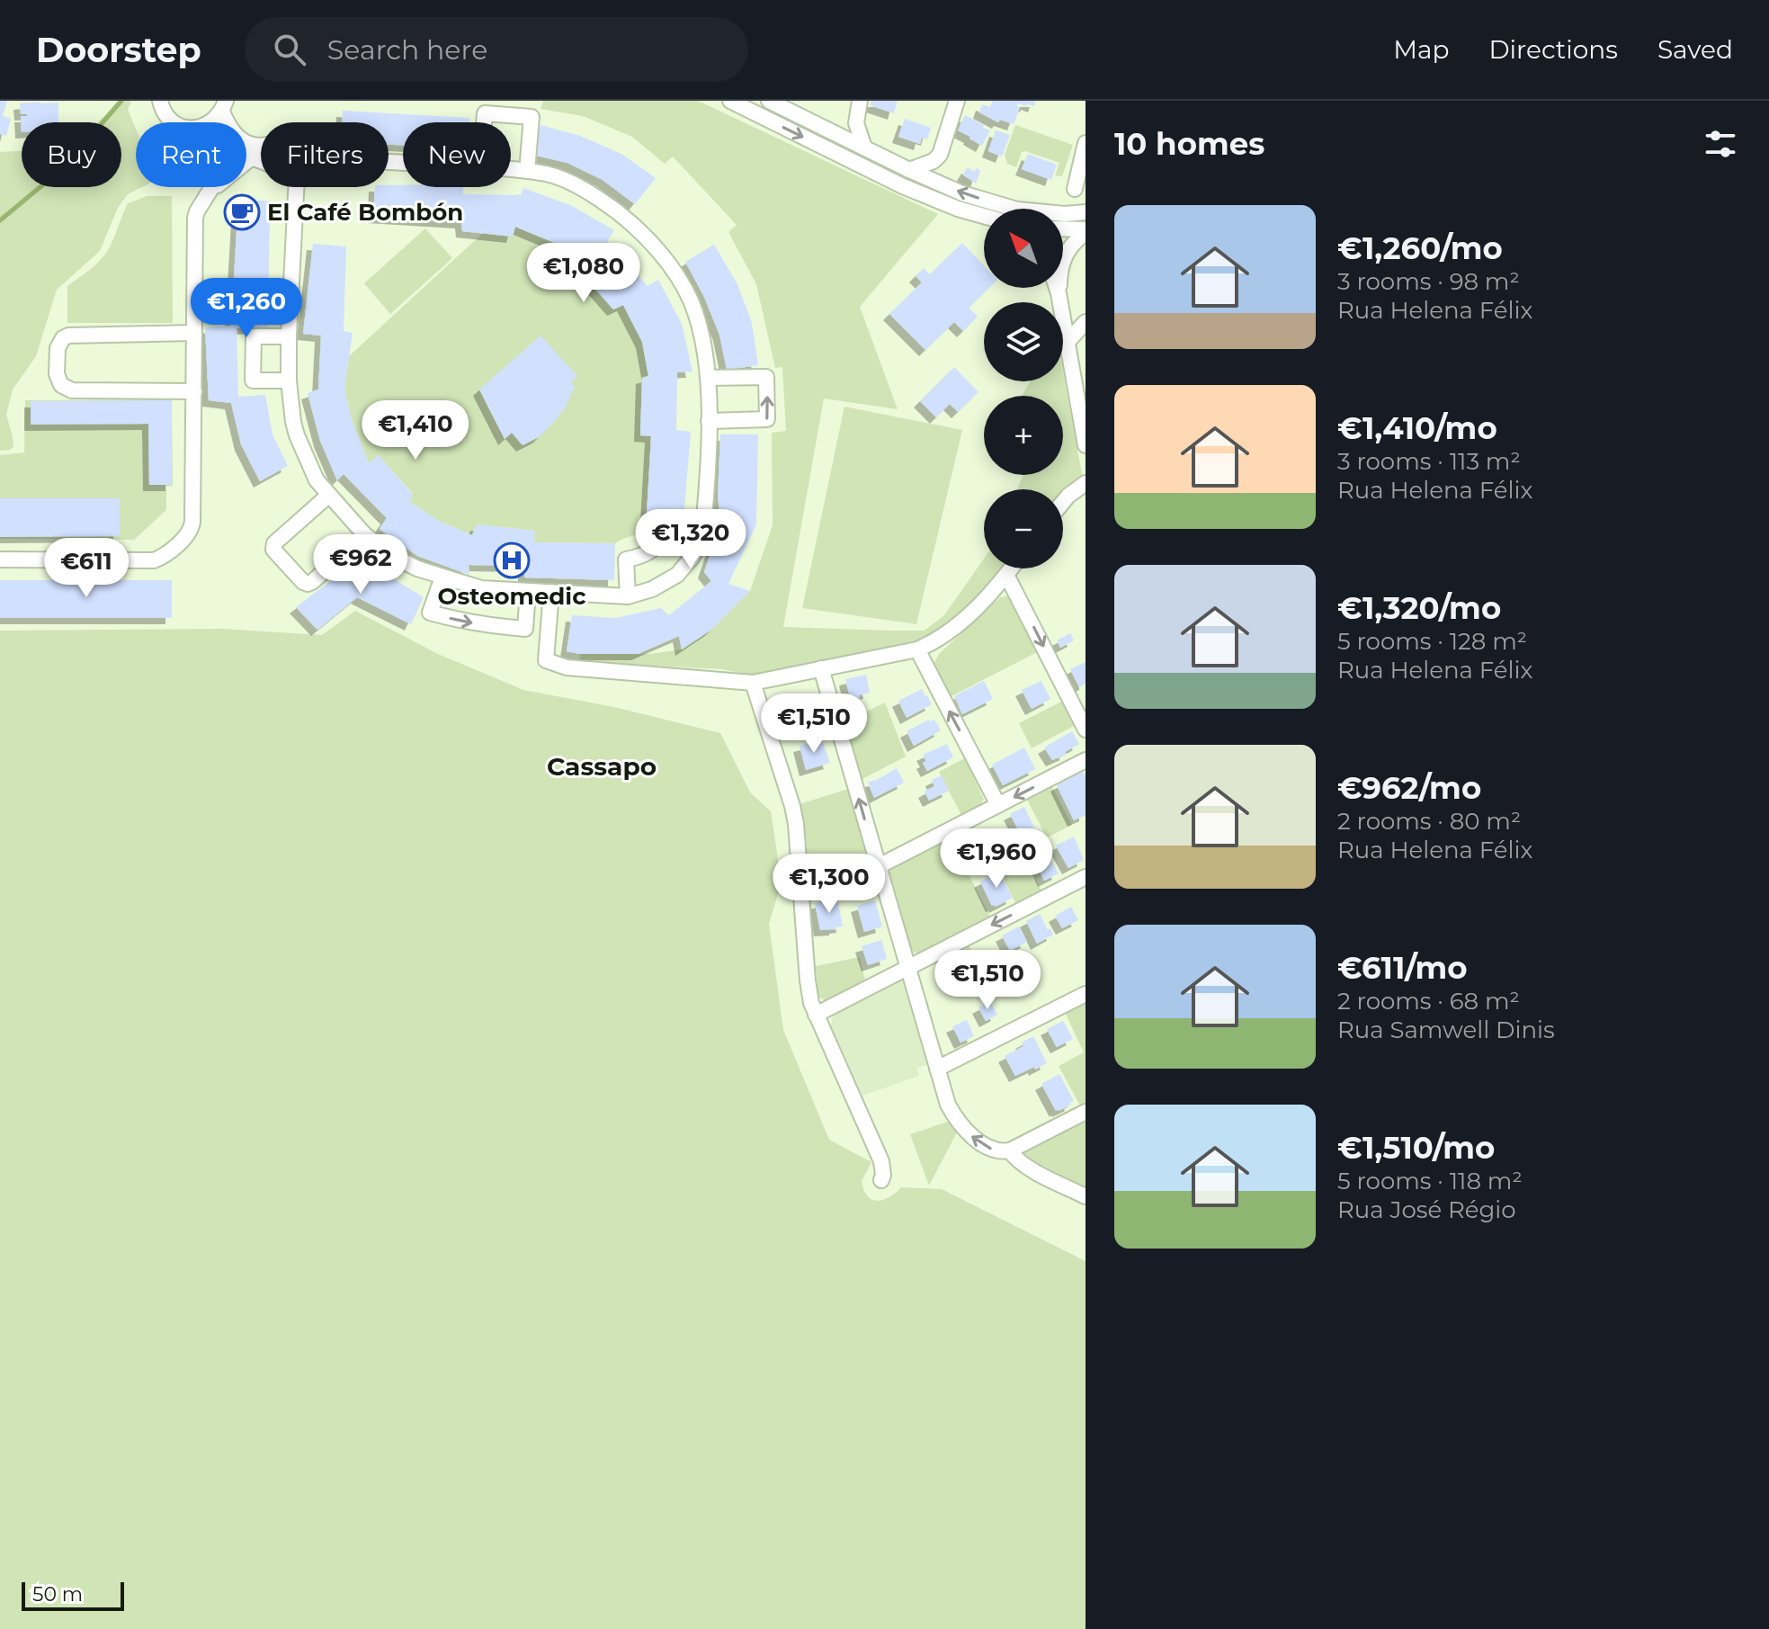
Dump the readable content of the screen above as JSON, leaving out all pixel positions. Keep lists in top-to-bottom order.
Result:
{
  "districts": ["Cassapo"],
  "places": {
    "cafe": ["El Café Bombón"],
    "hospital": ["Osteomedic"]
  },
  "scale_bar": "50 m",
  "north": "top left",
  "page": {
    "header": "Doorstep",
    "search": "Search here",
    "nav": ["Map", "Directions", "Saved"],
    "heading": "10 homes",
    "chip": [
      "Buy",
      "Rent",
      "Filters",
      "New"
    ],
    "list": [
      {
        "name": "€1,260/mo",
        "note": "3 rooms · 98 m² · Rua Helena Félix"
      },
      {
        "name": "€1,410/mo",
        "note": "3 rooms · 113 m² · Rua Helena Félix"
      },
      {
        "name": "€1,320/mo",
        "note": "5 rooms · 128 m² · Rua Helena Félix"
      },
      {
        "name": "€962/mo",
        "note": "2 rooms · 80 m² · Rua Helena Félix"
      },
      {
        "name": "€611/mo",
        "note": "2 rooms · 68 m² · Rua Samwell Dinis"
      },
      {
        "name": "€1,510/mo",
        "note": "5 rooms · 118 m² · Rua José Régio"
      }
    ],
    "map_buttons": ["+", "−"],
    "price": [
      "€1,080",
      "€1,260",
      "€1,410",
      "€1,320",
      "€962",
      "€611",
      "€1,510",
      "€1,960",
      "€1,300",
      "€1,510"
    ],
    "scale": "50 m"
  }
}
